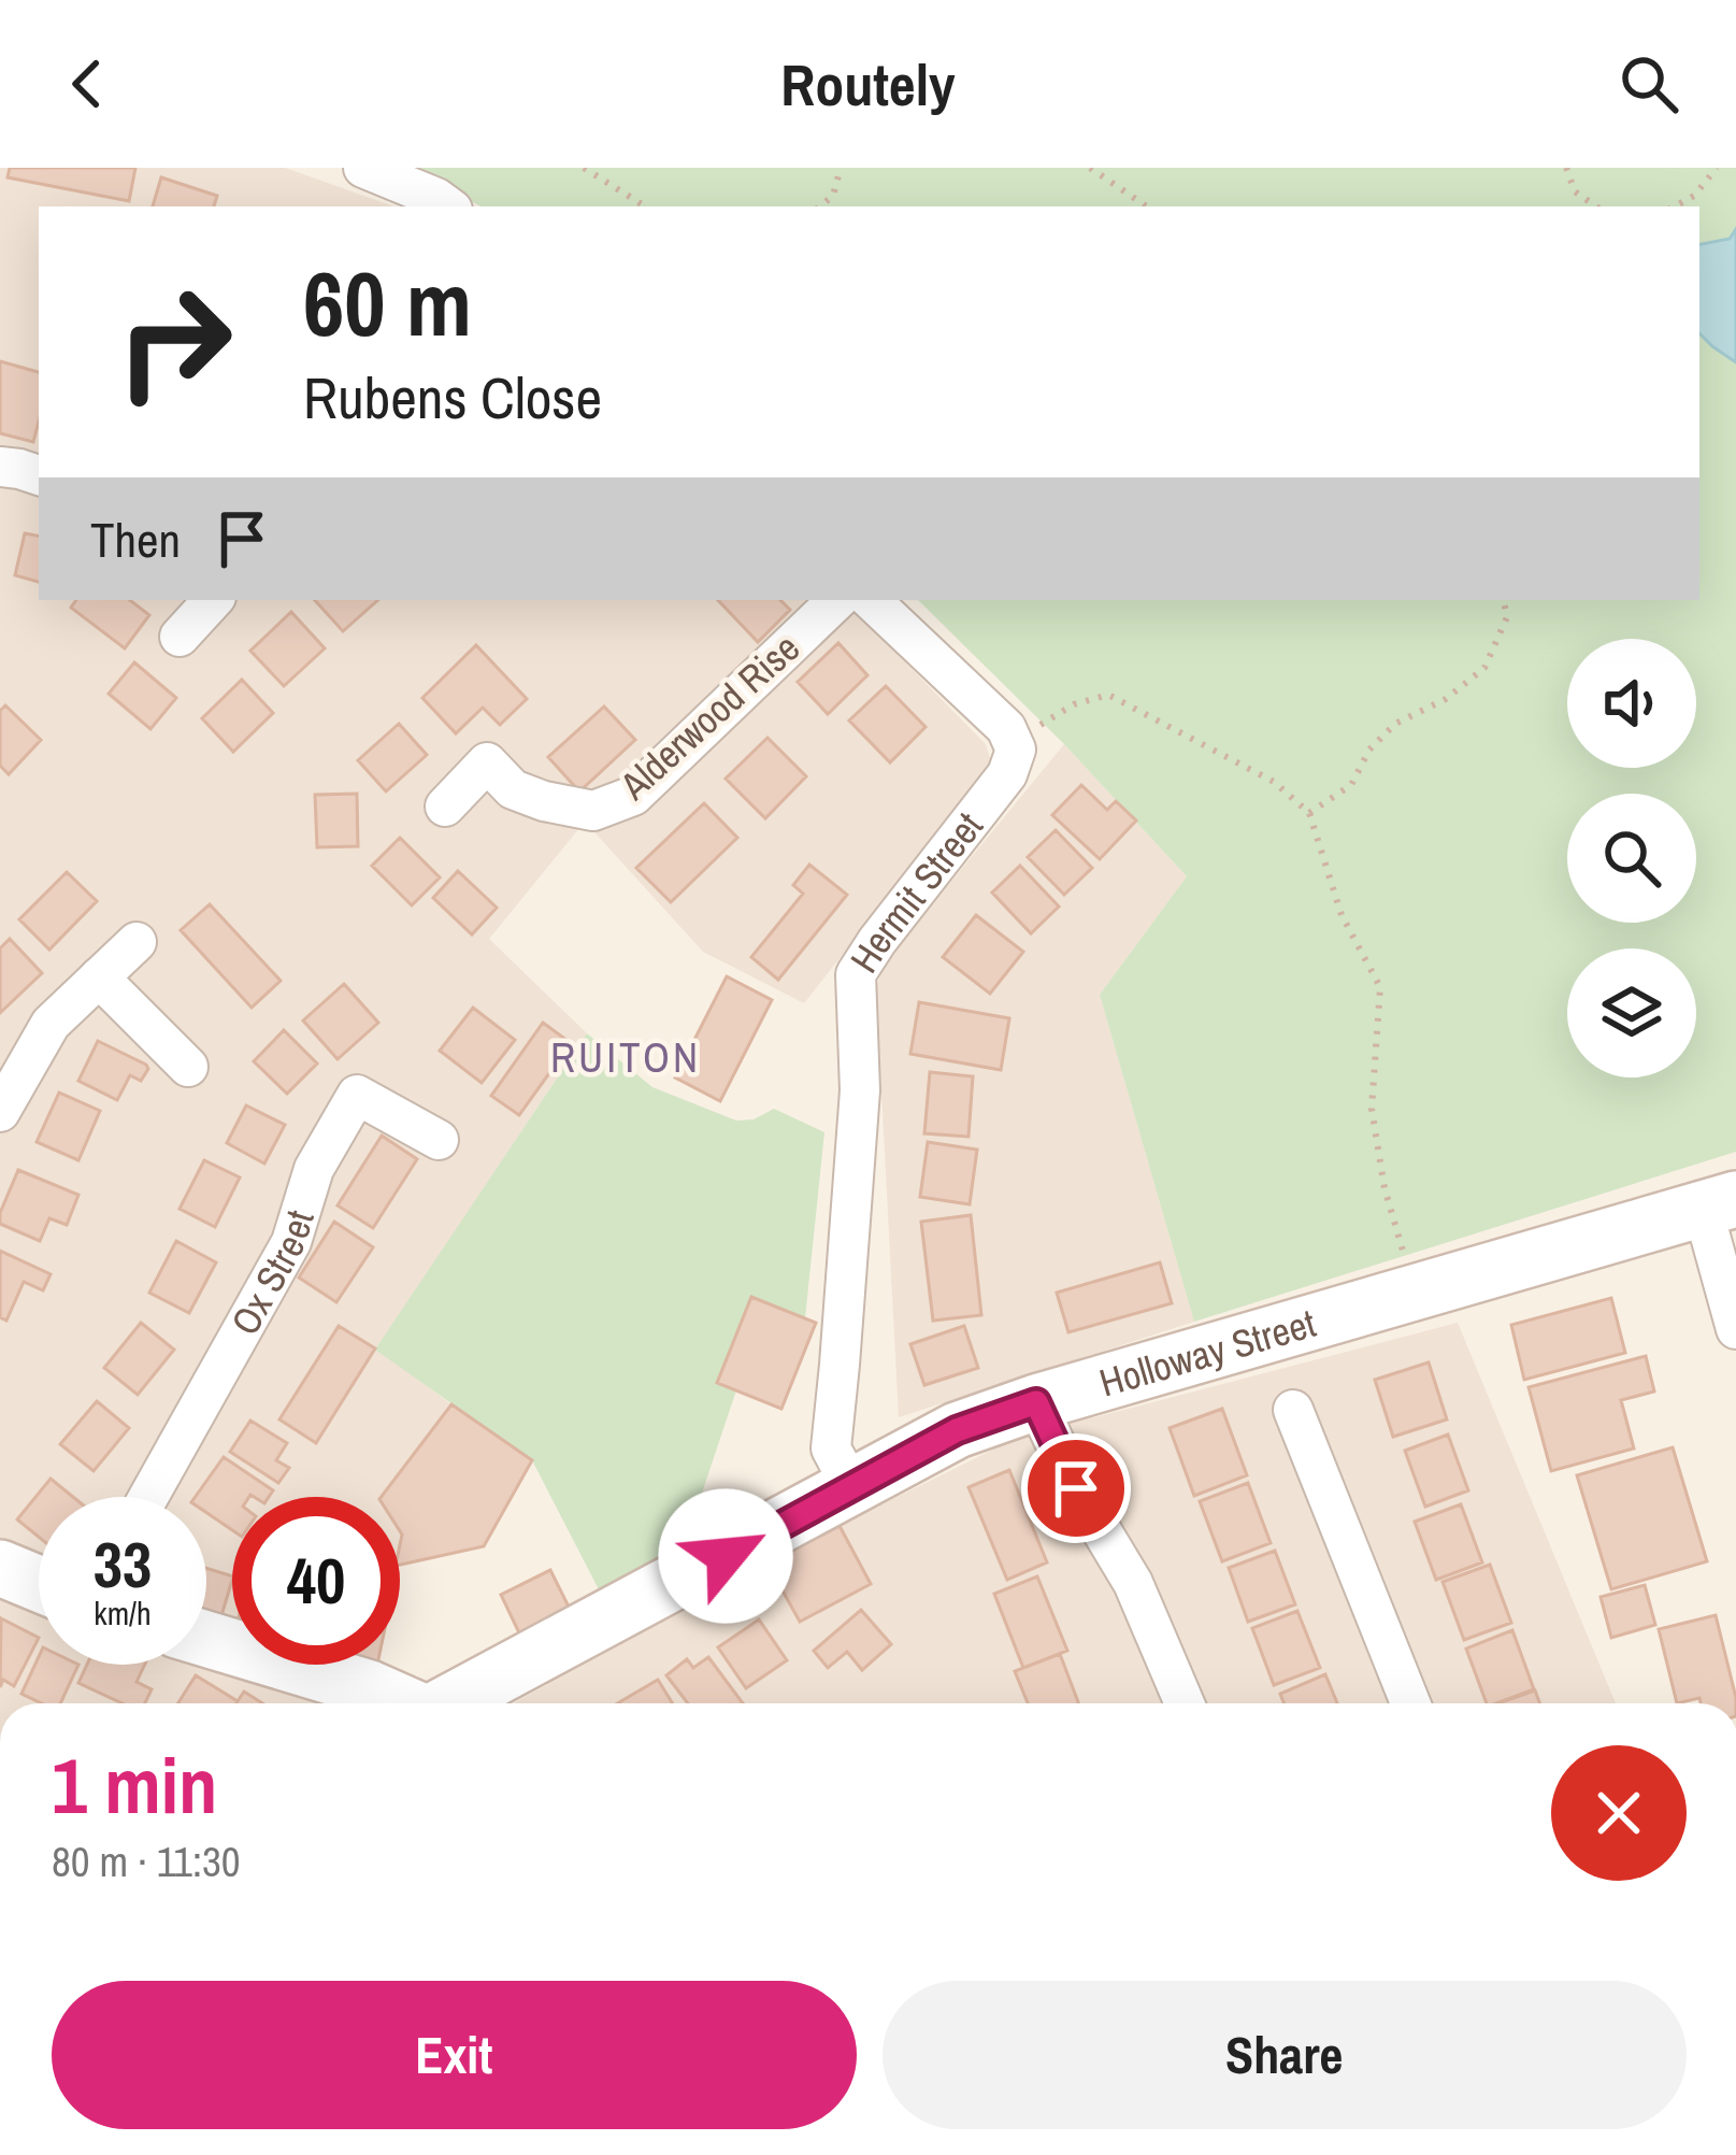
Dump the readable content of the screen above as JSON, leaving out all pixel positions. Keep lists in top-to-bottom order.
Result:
{
  "streets": {
    "street": [
      "Alderwood Rise",
      "Hermit Street",
      "Ox Street",
      "Holloway Street"
    ]
  },
  "crossings": [
    ["Hermit Street", "Holloway Street"]
  ],
  "districts": ["RUITON"],
  "page": {
    "header": "Routely",
    "turn": ["60 m", "Rubens Close"],
    "then": "Then",
    "speed": "33 km/h",
    "limit": "40",
    "heading": ["1 min", "80 m · 11:30"],
    "buttons": ["Exit", "Share"]
  }
}
